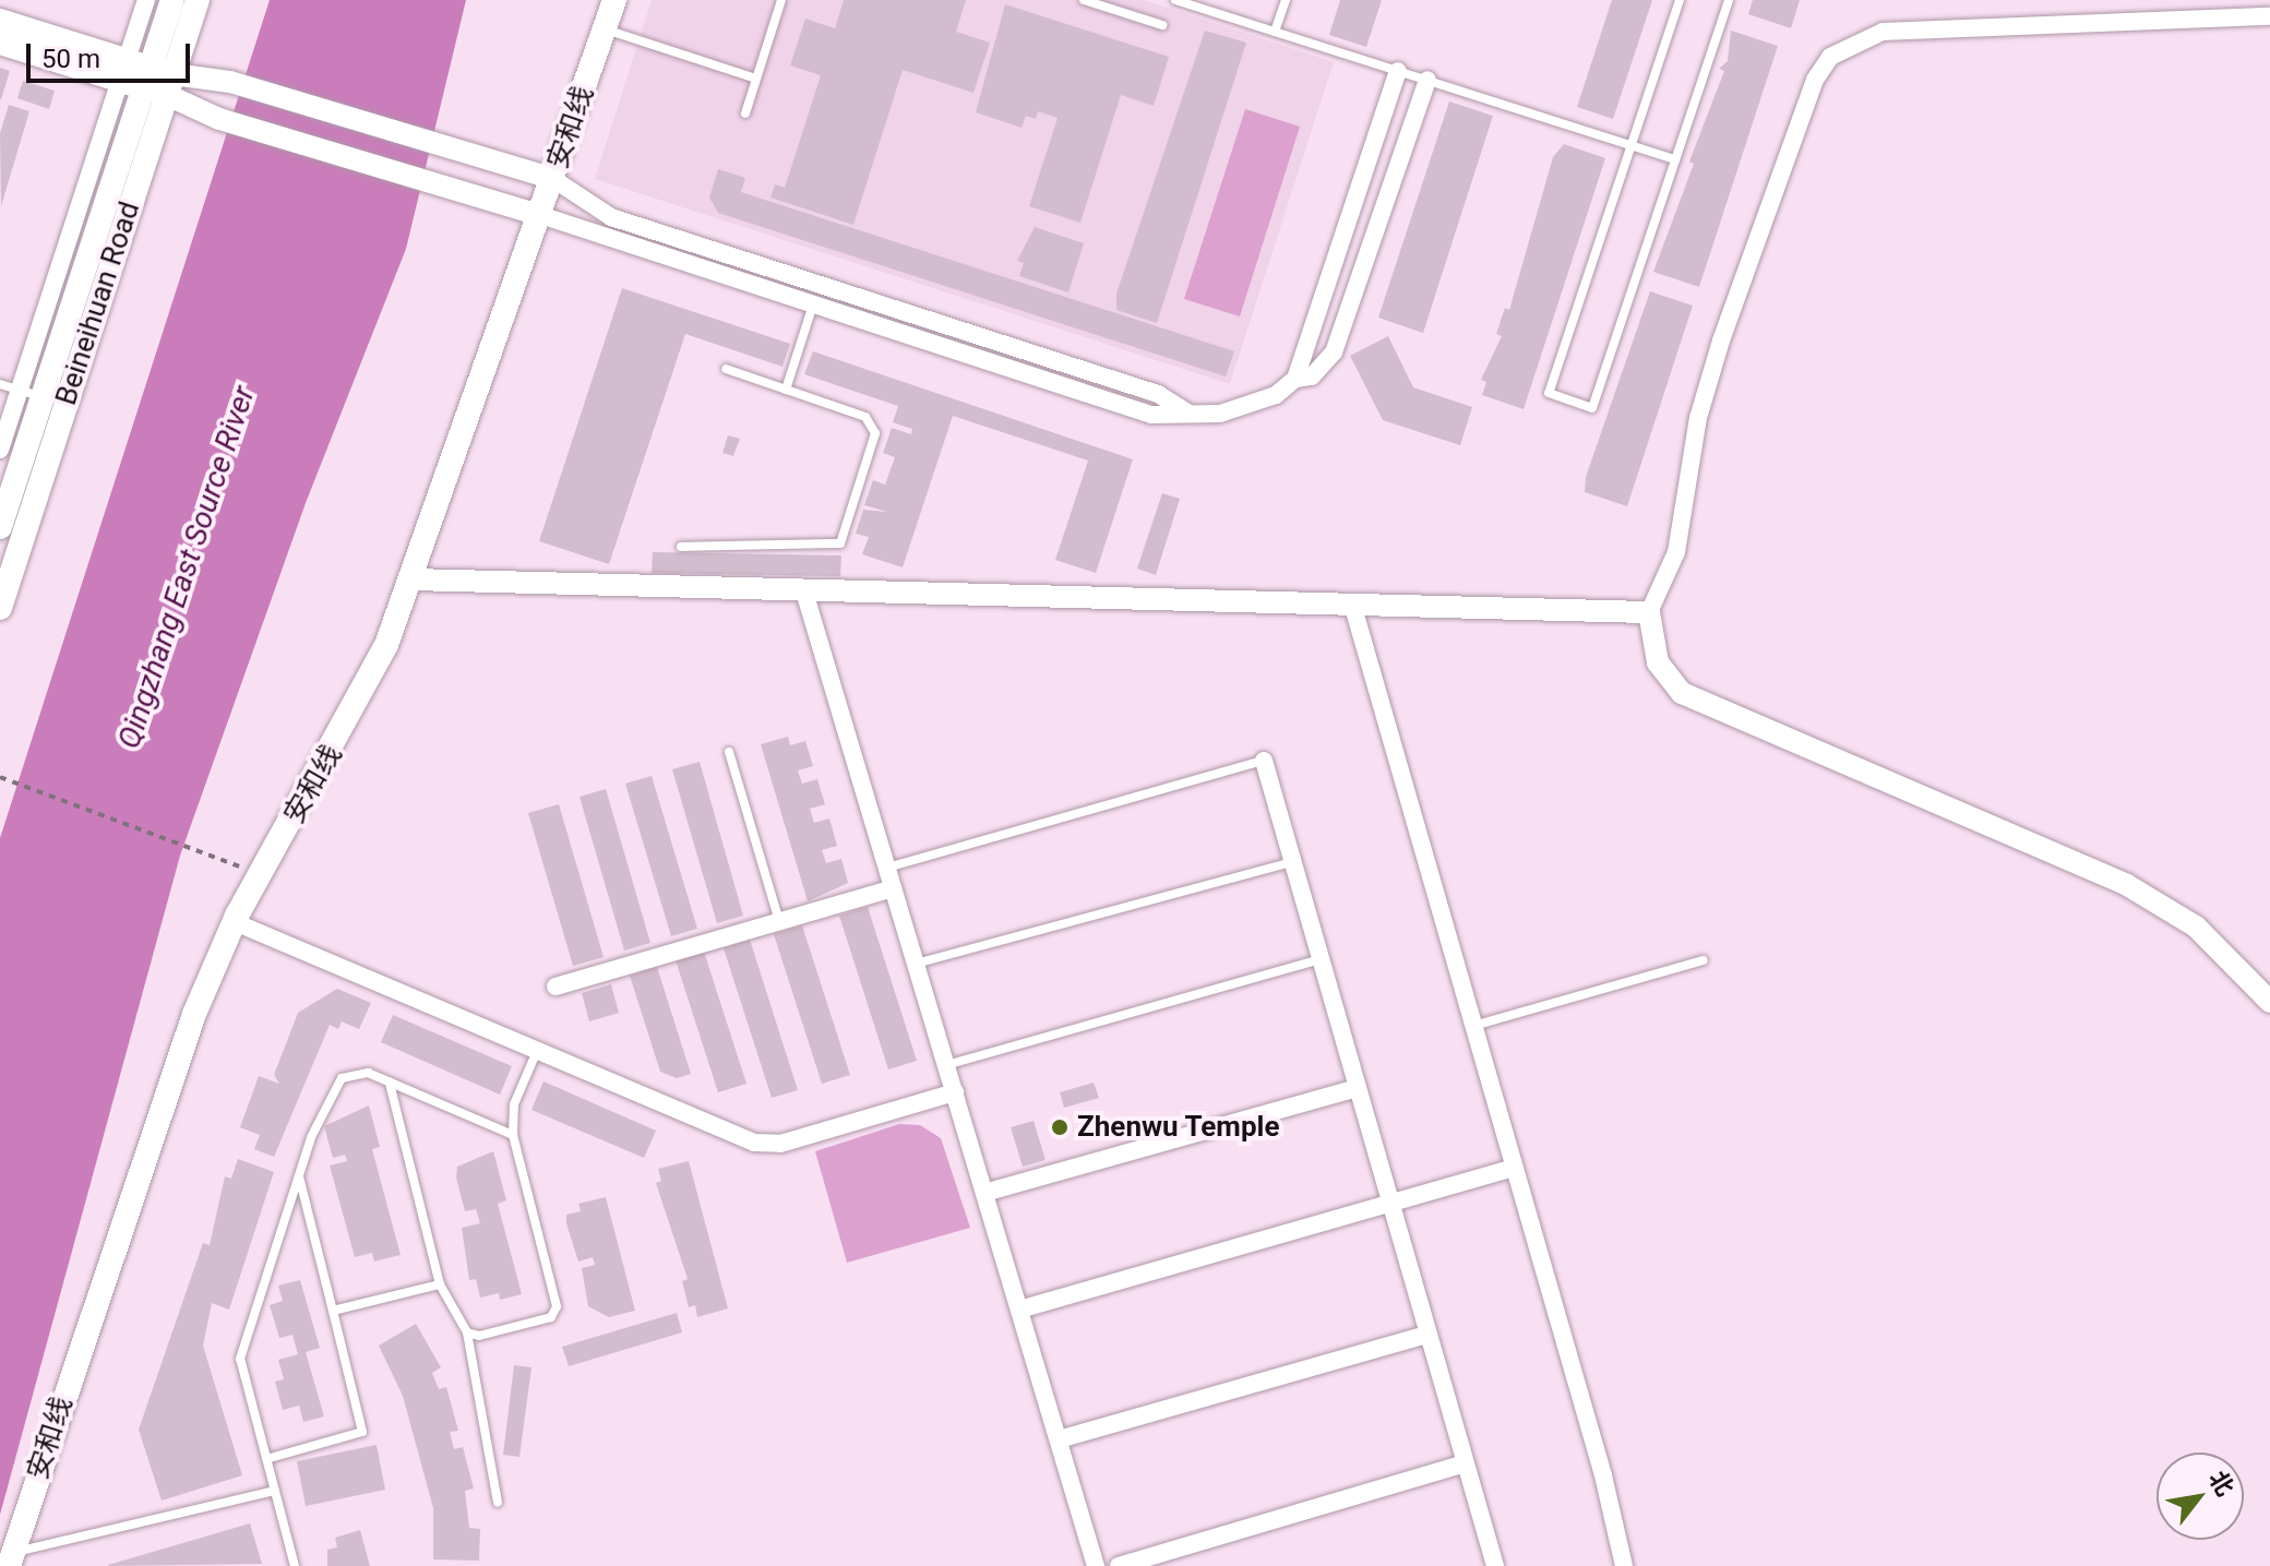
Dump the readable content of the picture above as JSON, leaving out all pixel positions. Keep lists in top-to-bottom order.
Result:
{
  "streets": {
    "main road": ["安和线", "Beineihuan Road"]
  },
  "water": ["Qingzhang East Source River"],
  "places": ["Zhenwu Temple"],
  "scale_bar": "50 m",
  "north": "top right"
}
